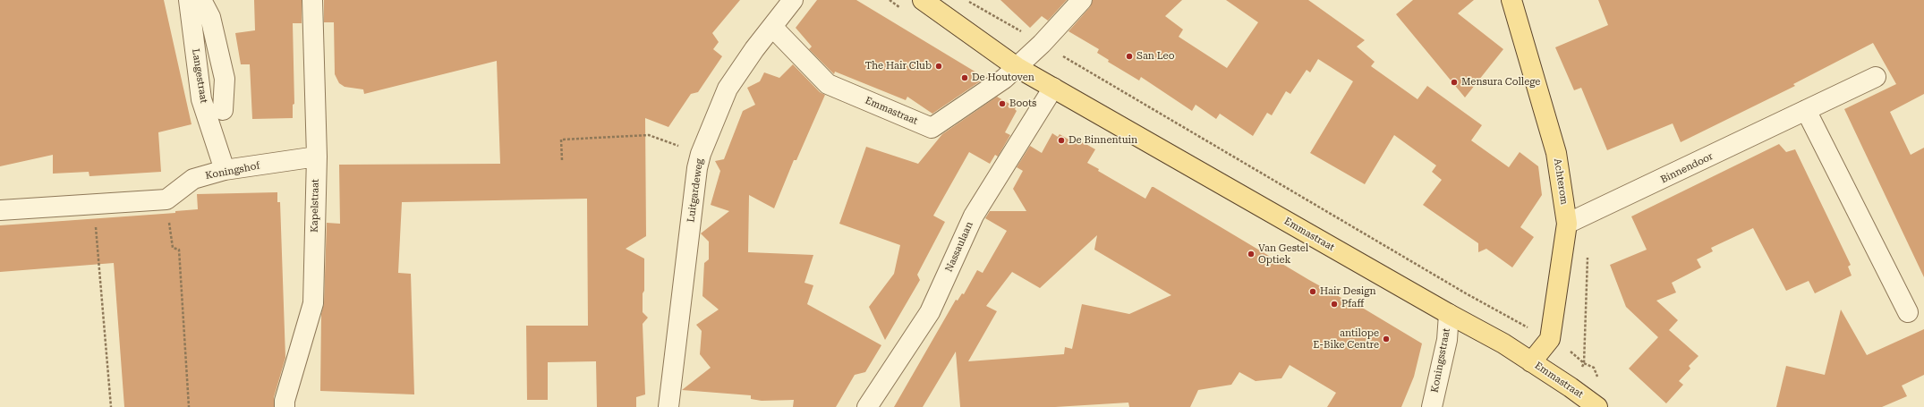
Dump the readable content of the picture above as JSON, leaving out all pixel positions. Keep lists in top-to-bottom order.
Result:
{
  "streets": {
    "main road": ["Emmastraat", "Achterom"],
    "street": [
      "Langestraat",
      "Binnendoor",
      "Koningshof",
      "Luitgardeweg",
      "Kapelstraat",
      "Nassaulaan",
      "Koningsstraat"
    ]
  },
  "crossings": [
    ["Langestraat", "Koningshof"],
    ["Emmastraat", "Luitgardeweg"],
    ["Emmastraat", "Nassaulaan"],
    ["Emmastraat", "Koningsstraat"],
    ["Binnendoor", "Achterom"],
    ["Koningshof", "Kapelstraat"]
  ],
  "places": [
    "San Leo",
    "The Hair Club",
    "De Houtoven",
    "Mensura College",
    "Boots",
    "De Binnentuin",
    "Van Gestel Optiek",
    "Hair Design",
    "Pfaff",
    "antilope E-Bike Centre"
  ]
}
